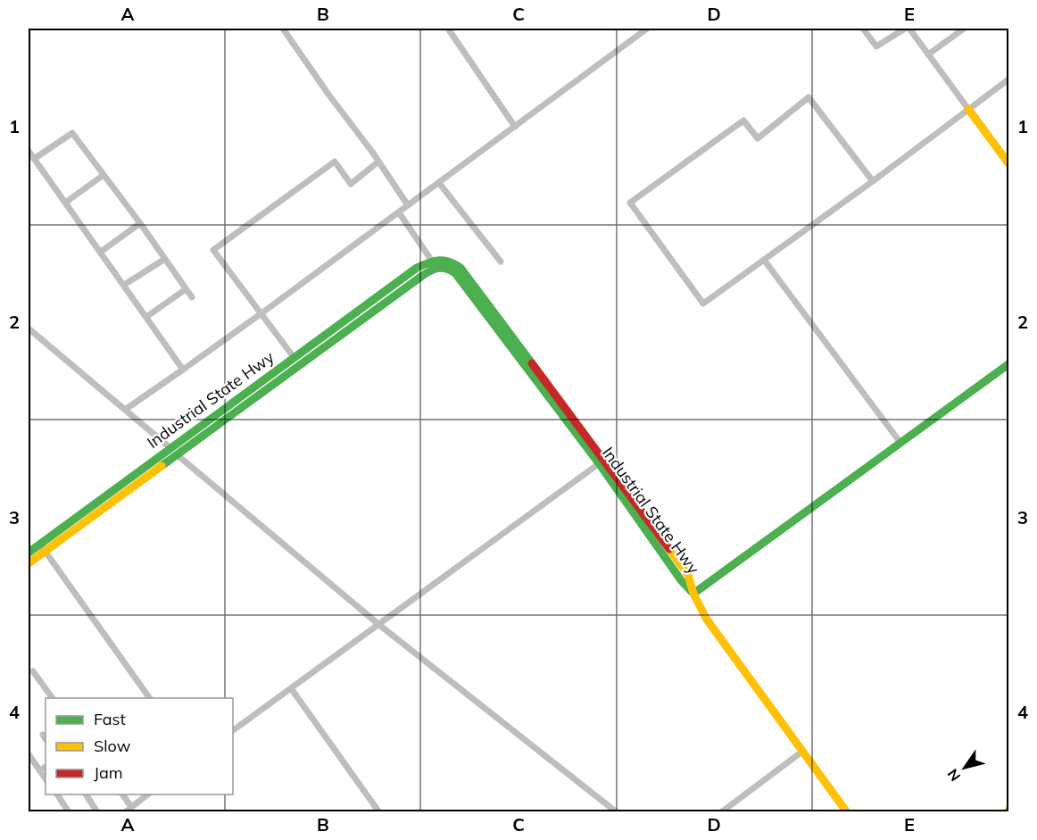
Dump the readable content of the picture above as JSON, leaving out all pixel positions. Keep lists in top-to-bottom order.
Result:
{
  "streets": {
    "main road": ["Industrial State Hwy"]
  },
  "legend": ["Fast", "Slow", "Jam"],
  "north": "bottom left",
  "grid": {
    "columns": [
      "A",
      "B",
      "C",
      "D",
      "E"
    ],
    "rows": [
      "1",
      "2",
      "3",
      "4"
    ]
  }
}
